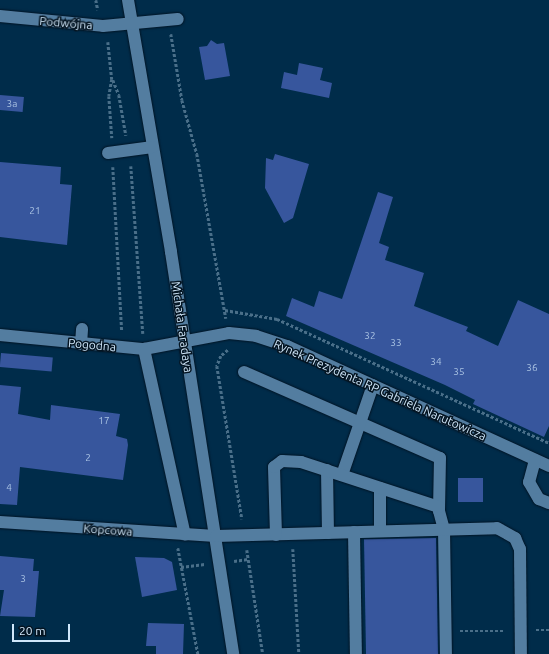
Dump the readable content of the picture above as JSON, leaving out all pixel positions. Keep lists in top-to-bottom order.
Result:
{
  "streets": {
    "street": [
      "Podwójna",
      "Michała Faradaya",
      "Pogodna",
      "Rynek Prezydenta RP Gabriela Narutowicza",
      "Kopcowa"
    ]
  },
  "crossings": [
    ["Podwójna", "Michała Faradaya"],
    ["Michała Faradaya", "Pogodna"],
    ["Michała Faradaya", "Rynek Prezydenta RP Gabriela Narutowicza"],
    ["Michała Faradaya", "Kopcowa"],
    ["Pogodna", "Rynek Prezydenta RP Gabriela Narutowicza"]
  ],
  "house_numbers": [
    "3a",
    "21",
    "32",
    "33",
    "34",
    "36",
    "35",
    "17",
    "2",
    "4",
    "3"
  ],
  "scale_bar": "20 m"
}
